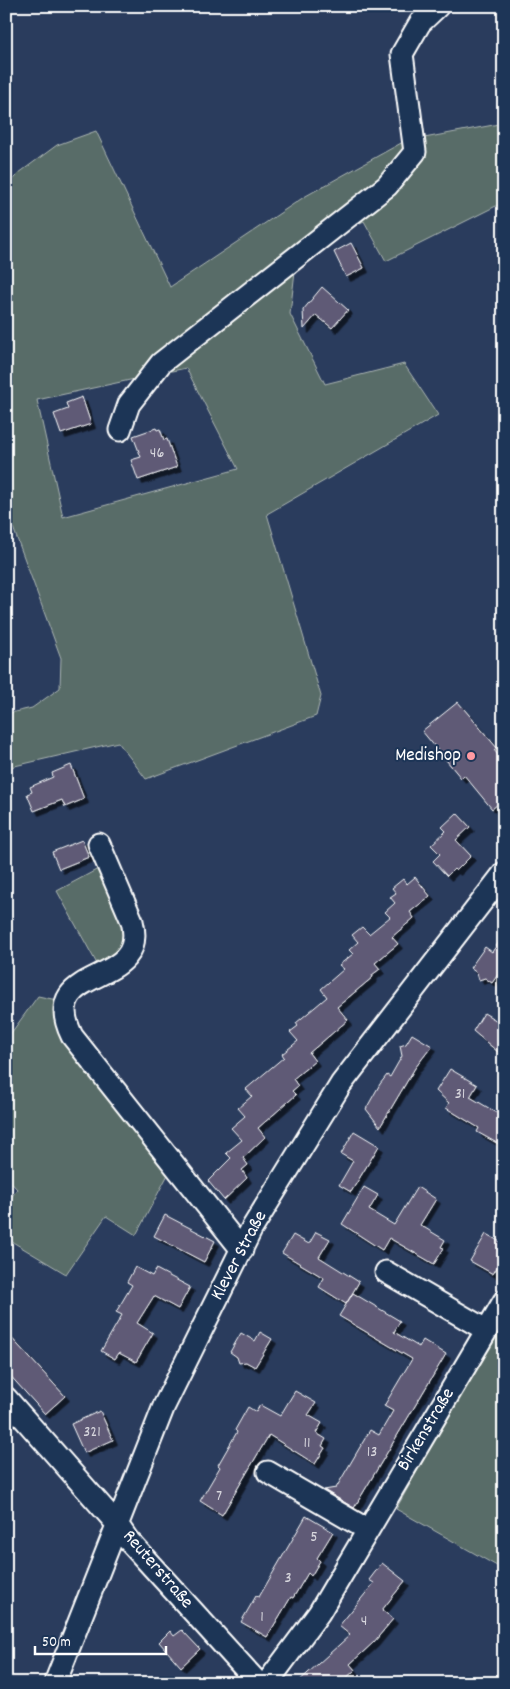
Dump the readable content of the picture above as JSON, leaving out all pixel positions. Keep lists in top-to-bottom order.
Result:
{
  "streets": {
    "street": ["Klever Straße", "Birkenstraße", "Reuterstraße"]
  },
  "crossings": [
    ["Klever Straße", "Reuterstraße"]
  ],
  "places": ["Medishop"],
  "house_numbers": [
    "46",
    "31",
    "321",
    "11",
    "13",
    "7",
    "5",
    "3",
    "1",
    "4"
  ],
  "scale_bar": "50 m"
}
